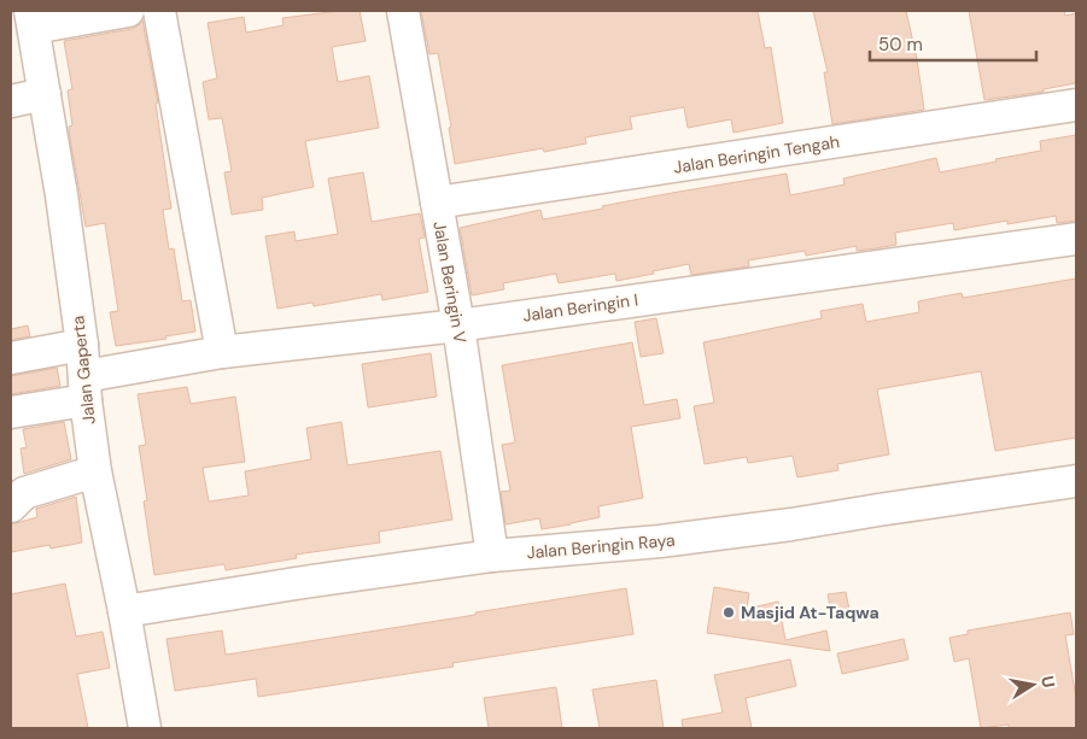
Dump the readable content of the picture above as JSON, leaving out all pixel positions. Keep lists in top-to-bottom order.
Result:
{
  "streets": {
    "street": [
      "Jalan Beringin Tengah",
      "Jalan Beringin V",
      "Jalan Beringin I",
      "Jalan Gaperta",
      "Jalan Beringin Raya"
    ]
  },
  "crossings": [
    ["Jalan Beringin Tengah", "Jalan Beringin V"],
    ["Jalan Beringin V", "Jalan Beringin I"],
    ["Jalan Beringin V", "Jalan Beringin Raya"],
    ["Jalan Beringin I", "Jalan Gaperta"],
    ["Jalan Gaperta", "Jalan Beringin Raya"]
  ],
  "places": ["Masjid At-Taqwa"],
  "scale_bar": "50 m",
  "north": "right"
}
